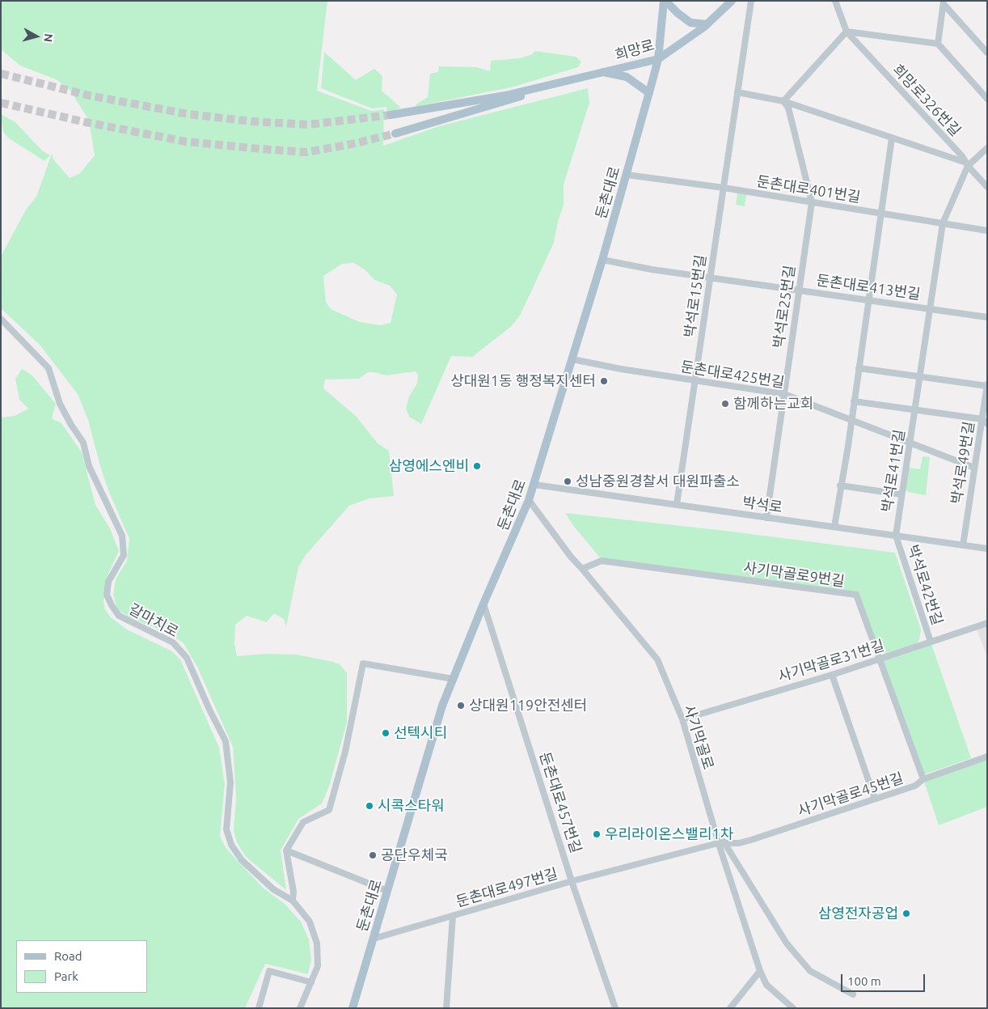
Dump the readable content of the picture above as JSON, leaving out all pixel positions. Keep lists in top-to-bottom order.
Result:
{
  "streets": {
    "main road": ["희망로", "둔촌대로"],
    "street": [
      "희망로326번길",
      "둔촌대로401번길",
      "둔촌대로413번길",
      "박석로15번길",
      "박석로25번길",
      "둔촌대로425번길",
      "박석로49번길",
      "박석로41번길",
      "박석로",
      "사기막골로9번길",
      "박석로42번길",
      "갈마치로",
      "사기막골로31번길",
      "사기막골로",
      "사기막골로45번길",
      "둔촌대로457번길",
      "둔촌대로497번길"
    ]
  },
  "crossings": [
    ["희망로", "둔촌대로"],
    ["희망로326번길", "박석로41번길"],
    ["둔촌대로401번길", "둔촌대로"],
    ["둔촌대로401번길", "박석로15번길"],
    ["둔촌대로401번길", "박석로25번길"],
    ["둔촌대로401번길", "박석로41번길"],
    ["둔촌대로", "둔촌대로413번길"],
    ["둔촌대로", "둔촌대로425번길"],
    ["둔촌대로", "박석로"],
    ["둔촌대로", "사기막골로"],
    ["둔촌대로", "둔촌대로457번길"],
    ["둔촌대로", "둔촌대로497번길"],
    ["둔촌대로413번길", "박석로15번길"],
    ["둔촌대로413번길", "박석로25번길"],
    ["둔촌대로413번길", "박석로41번길"],
    ["박석로15번길", "둔촌대로425번길"],
    ["박석로15번길", "박석로"],
    ["박석로25번길", "둔촌대로425번길"],
    ["박석로25번길", "박석로"],
    ["둔촌대로425번길", "박석로49번길"],
    ["둔촌대로425번길", "박석로41번길"],
    ["박석로49번길", "박석로"],
    ["박석로41번길", "박석로"],
    ["박석로41번길", "박석로42번길"],
    ["박석로", "박석로42번길"],
    ["사기막골로9번길", "사기막골로31번길"],
    ["사기막골로9번길", "사기막골로"],
    ["사기막골로9번길", "사기막골로45번길"],
    ["박석로42번길", "사기막골로31번길"],
    ["사기막골로31번길", "사기막골로"],
    ["사기막골로", "사기막골로45번길"],
    ["사기막골로", "둔촌대로497번길"],
    ["사기막골로45번길", "둔촌대로497번길"],
    ["둔촌대로457번길", "둔촌대로497번길"]
  ],
  "places": [
    "상대원1동 행정복지센터",
    "함께하는교회",
    "삼영에스엔비",
    "성남중원경찰서 대원파출소",
    "상대원119안전센터",
    "선텍시티",
    "시콕스타워",
    "우리라이온스밸리1차",
    "공단우체국",
    "삼영전자공업"
  ],
  "legend": ["Road", "Park"],
  "scale_bar": "100 m",
  "north": "right"
}
